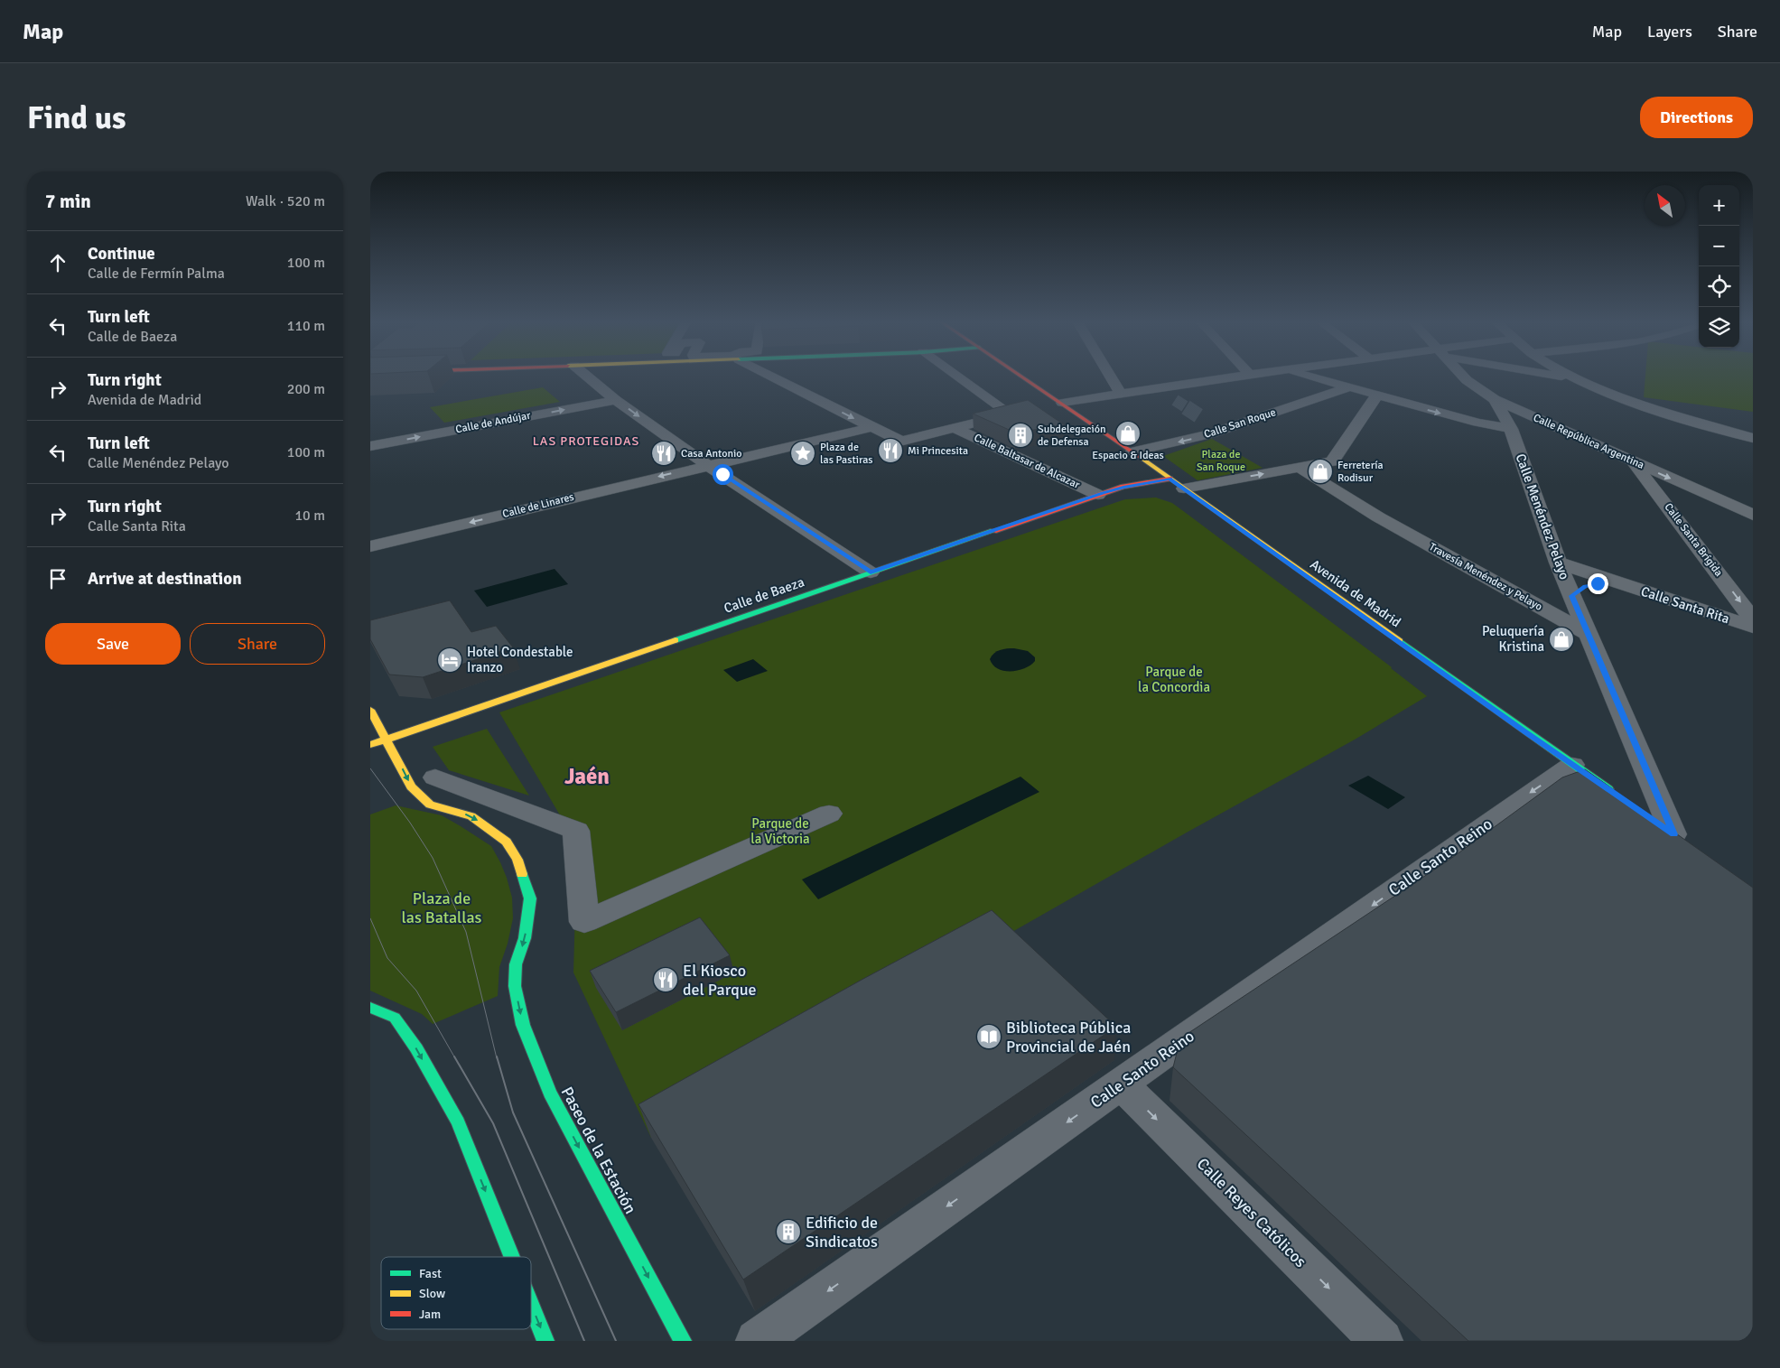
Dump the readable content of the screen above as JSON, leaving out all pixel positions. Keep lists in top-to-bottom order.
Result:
{
  "streets": {
    "street": [
      "Calle de Andújar",
      "Calle San Roque",
      "Calle República Argentina",
      "Calle Baltasar de Alcazar",
      "Calle de Linares",
      "Calle Menéndez Pelayo",
      "Calle Santa Brígida",
      "Travesía Menéndez y Pelayo",
      "Avenida de Madrid",
      "Calle de Baeza",
      "Calle Santa Rita",
      "Calle Santo Reino",
      "Paseo de la Estación",
      "Calle Reyes Católicos"
    ]
  },
  "crossings": [
    ["Calle San Roque", "Avenida de Madrid"],
    ["Calle República Argentina", "Calle Menéndez Pelayo"],
    ["Calle República Argentina", "Calle Santa Brígida"],
    ["Calle Baltasar de Alcazar", "Calle de Baeza"],
    ["Calle Menéndez Pelayo", "Travesía Menéndez y Pelayo"],
    ["Calle Menéndez Pelayo", "Calle Santa Rita"],
    ["Avenida de Madrid", "Calle de Baeza"],
    ["Avenida de Madrid", "Calle Santo Reino"],
    ["Calle de Baeza", "Paseo de la Estación"],
    ["Calle Santo Reino", "Calle Reyes Católicos"]
  ],
  "one_way": [
    "Calle de Andújar",
    "Calle de Linares",
    "Calle Santa Brígida",
    "Calle Santo Reino",
    "Paseo de la Estación",
    "Calle Reyes Católicos"
  ],
  "districts": ["LAS PROTEGIDAS", "Jaén"],
  "parks": [
    "Plaza de San Roque",
    "Parque de la Concordia",
    "Parque de la Victoria",
    "Plaza de las Batallas"
  ],
  "places": {
    "shop": ["Espacio & Ideas", "Ferretería Rodisur", "Peluquería Kristina"],
    "building": ["Subdelegación de Defensa", "Edificio de Sindicatos"],
    "restaurant": ["Mi Princesita", "Casa Antonio", "El Kiosco del Parque"],
    "place": ["Plaza de las Pastiras"],
    "hotel": ["Hotel Condestable Iranzo"],
    "library": ["Biblioteca Pública Provincial de Jaén"]
  },
  "legend": ["Fast", "Slow", "Jam"],
  "north": "top left",
  "page": {
    "header": "Map",
    "nav": ["Map", "Layers", "Share"],
    "buttons": [
      "Directions",
      ["Save", "Share"]
    ],
    "title": "Find us",
    "heading": ["7 min", "Walk · 520 m"],
    "map_buttons": ["+", "−"],
    "list": [
      ["Continue", "Calle de Fermín Palma", "100 m"],
      ["Turn left", "Calle de Baeza", "110 m"],
      ["Turn right", "Avenida de Madrid", "200 m"],
      ["Turn left", "Calle Menéndez Pelayo", "100 m"],
      ["Turn right", "Calle Santa Rita", "10 m"],
      "Arrive at destination"
    ]
  }
}
